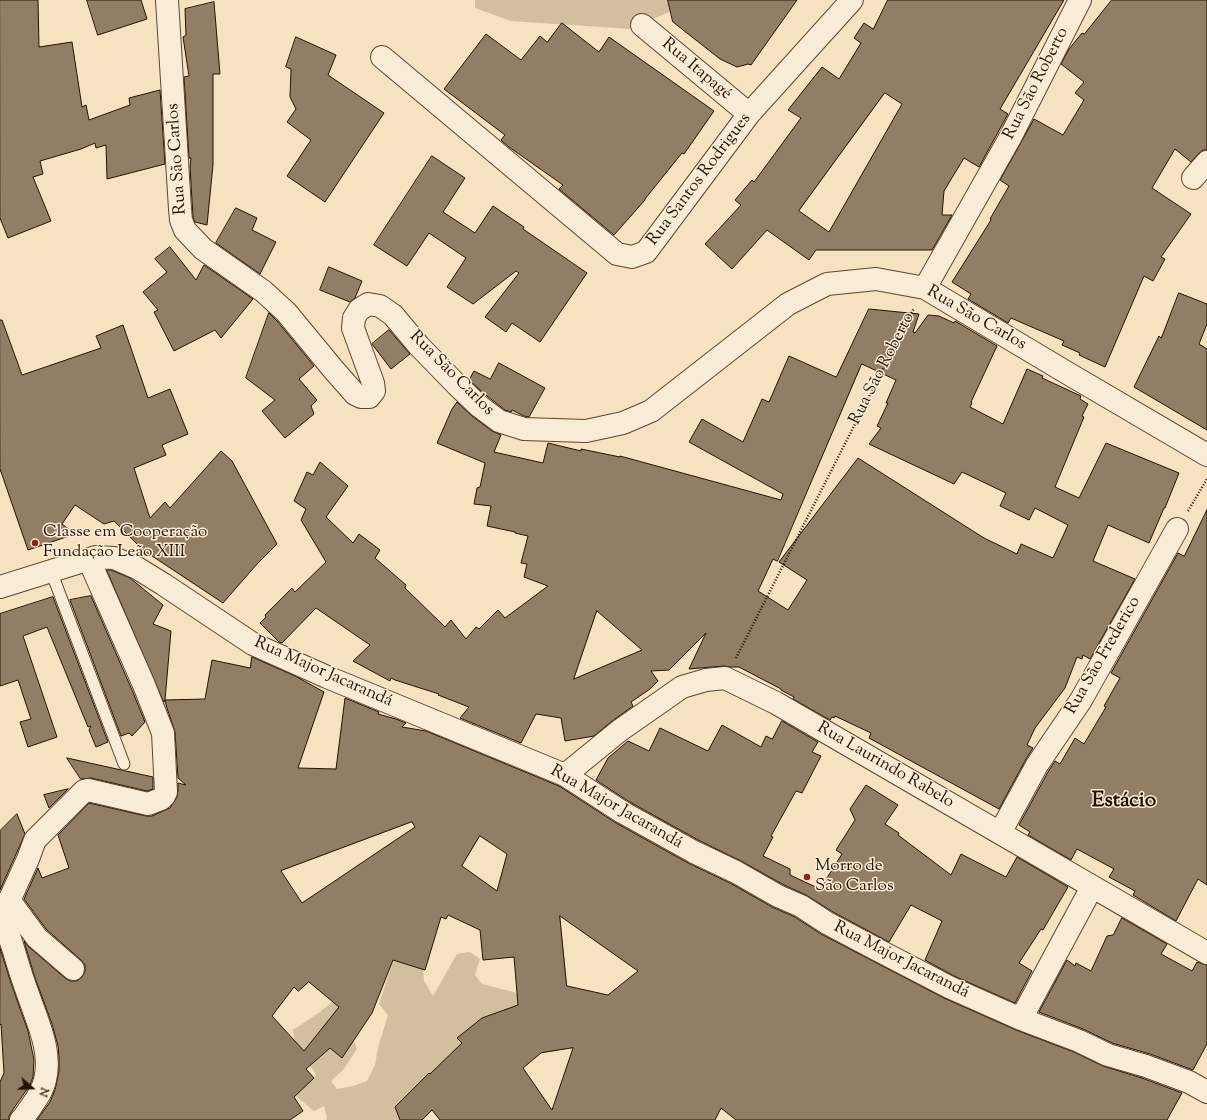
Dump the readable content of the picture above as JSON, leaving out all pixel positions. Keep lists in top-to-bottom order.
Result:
{
  "streets": {
    "street": [
      "Rua Itapagé",
      "Rua São Roberto",
      "Rua São Carlos",
      "Rua Santos Rodrigues",
      "Rua São Frederico",
      "Rua Major Jacarandá",
      "Rua Laurindo Rabelo"
    ]
  },
  "crossings": [
    ["Rua Itapagé", "Rua Santos Rodrigues"],
    ["Rua São Roberto", "Rua São Carlos"],
    ["Rua São Roberto", "Rua Laurindo Rabelo"],
    ["Rua São Frederico", "Rua Laurindo Rabelo"]
  ],
  "districts": ["Estácio"],
  "places": ["Classe em Cooperação Fundação Leão XIII", "Morro de São Carlos"],
  "north": "right"
}
